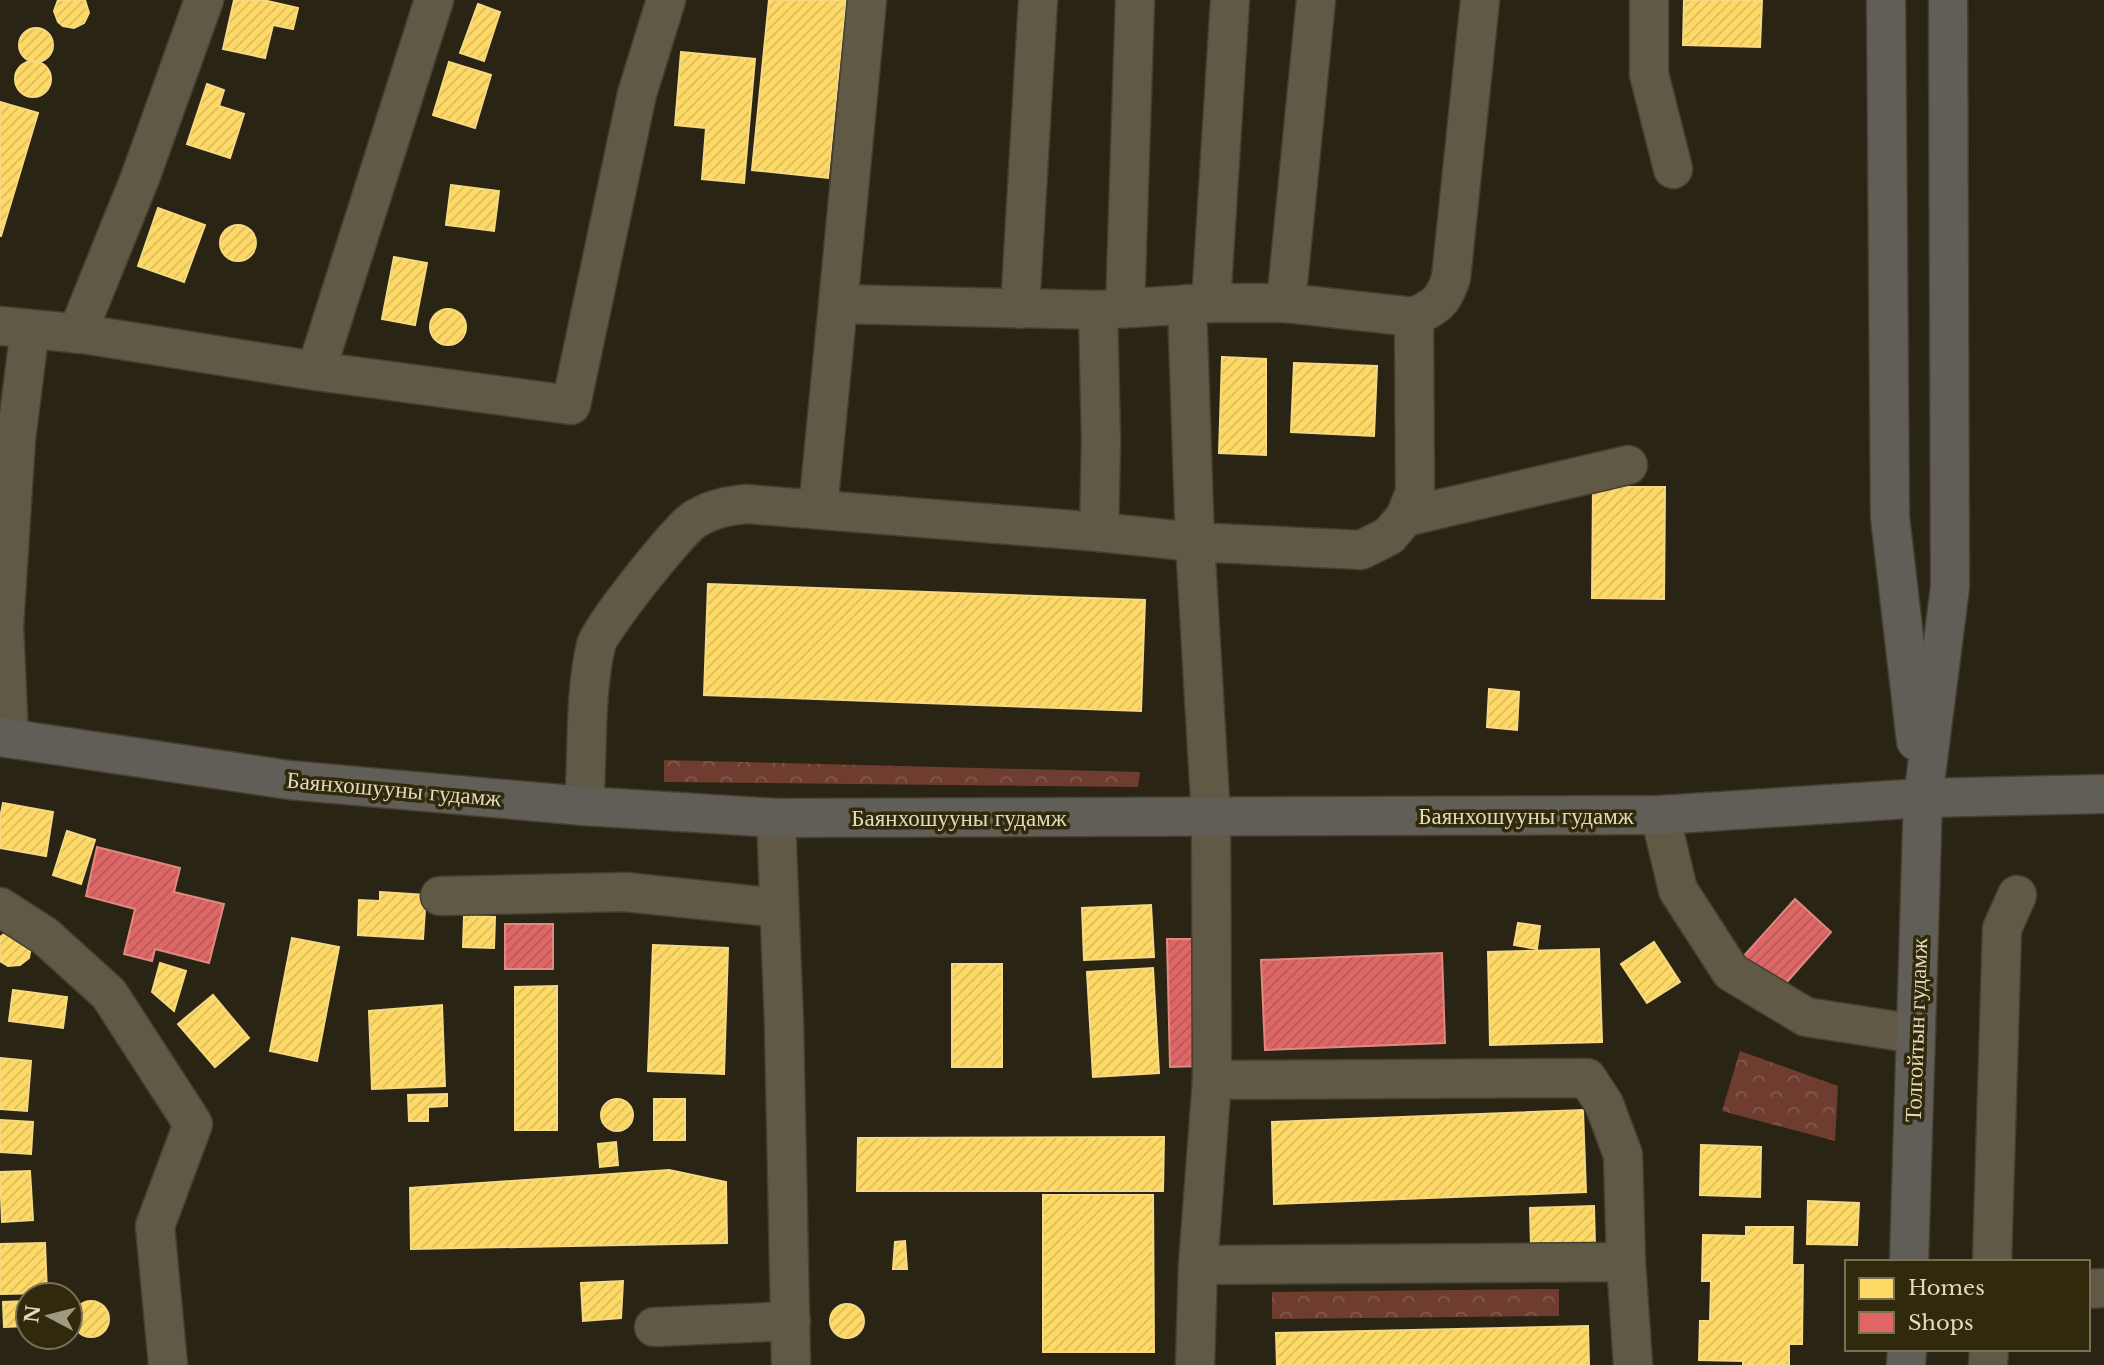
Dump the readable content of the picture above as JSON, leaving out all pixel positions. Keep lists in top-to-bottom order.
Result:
{
  "streets": {
    "main road": ["Баянхошууны гудамж", "Толгойтын гудамж"]
  },
  "crossings": [
    ["Баянхошууны гудамж", "Толгойтын гудамж"]
  ],
  "legend": ["Homes", "Shops"],
  "north": "left"
}
